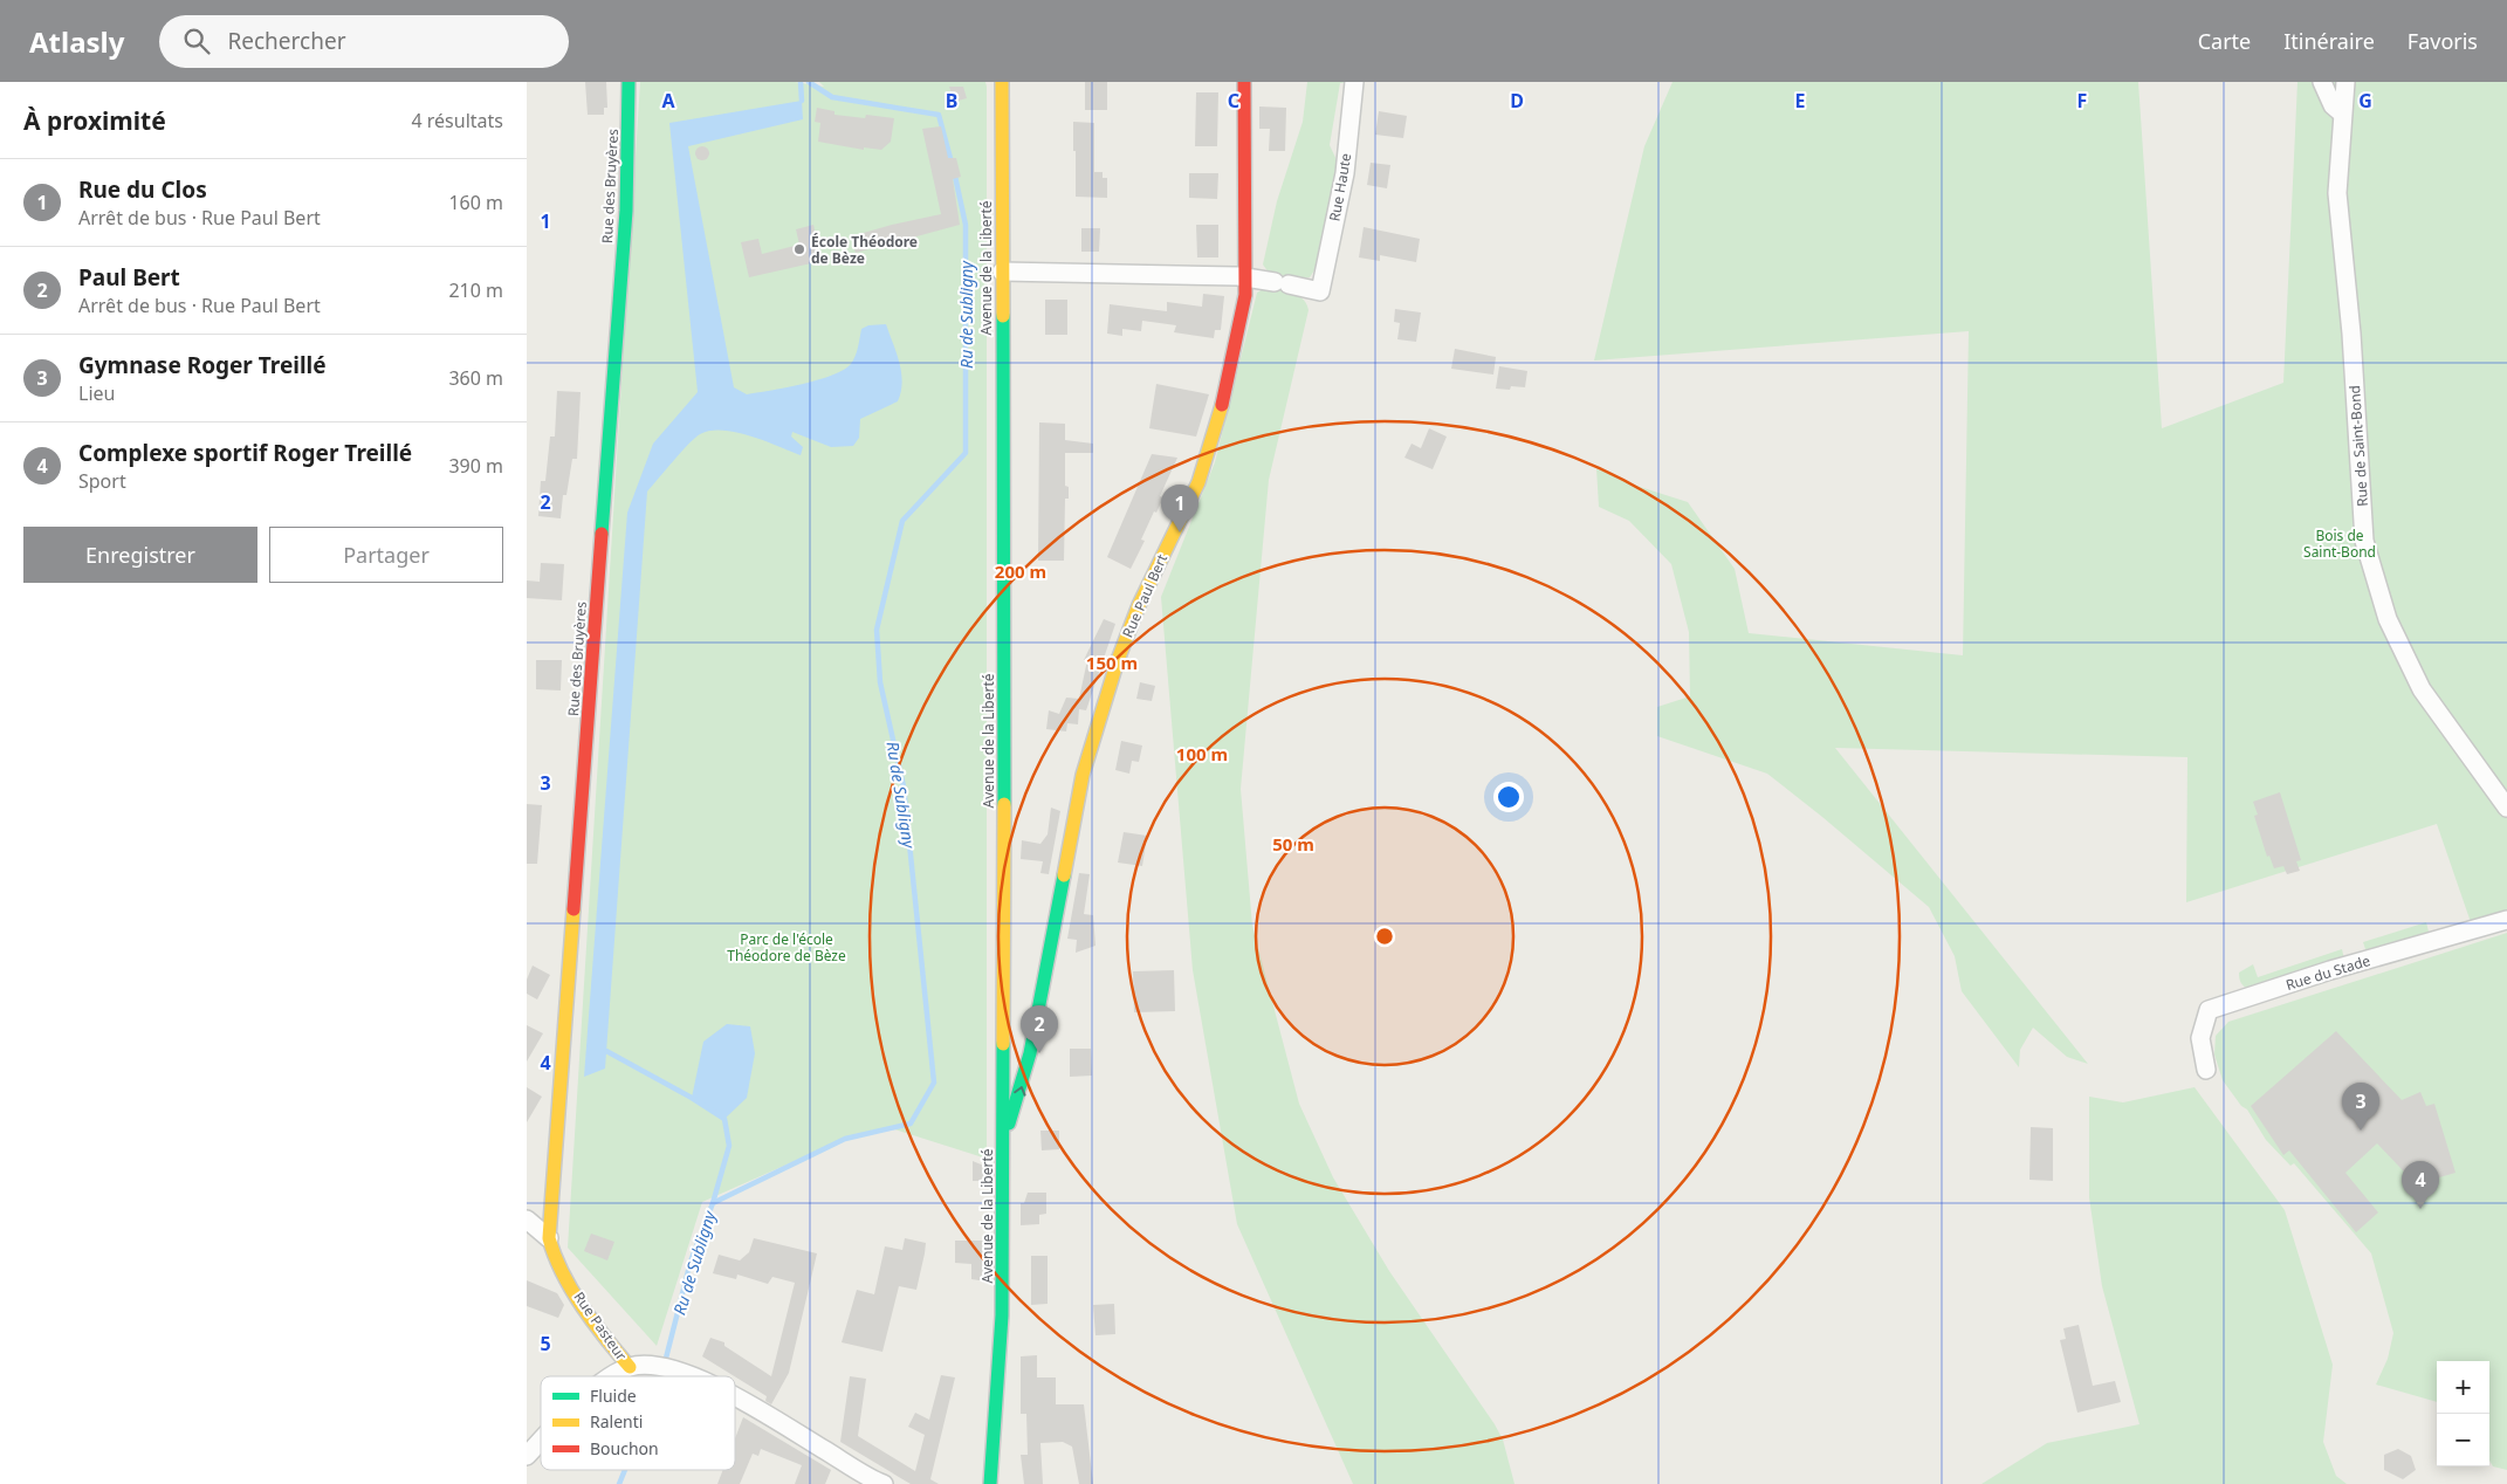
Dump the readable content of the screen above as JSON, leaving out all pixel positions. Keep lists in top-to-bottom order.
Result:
{
  "streets": {
    "street": [
      "Rue des Bruyères",
      "Rue Haute",
      "Avenue de la Liberté",
      "Rue de Saint-Bond",
      "Rue Paul Bert",
      "Rue du Stade",
      "Rue Pasteur"
    ]
  },
  "crossings": [
    ["Rue des Bruyères", "Rue Pasteur"],
    ["Rue Haute", "Rue Paul Bert"],
    ["Avenue de la Liberté", "Rue Paul Bert"]
  ],
  "water": ["Ru de Subligny"],
  "parks": ["Bois de Saint-Bond", "Parc de l'école Théodore de Bèze"],
  "places": ["École Théodore de Bèze"],
  "legend": ["Fluide", "Ralenti", "Bouchon"],
  "page": {
    "header": "Atlasly",
    "search": "Rechercher",
    "nav": ["Carte", "Itinéraire", "Favoris"],
    "heading": ["À proximité", "4 résultats"],
    "list": [
      {
        "mark": "1",
        "name": "Rue du Clos",
        "note": "Arrêt de bus · Rue Paul Bert",
        "value": "160 m"
      },
      {
        "mark": "2",
        "name": "Paul Bert",
        "note": "Arrêt de bus · Rue Paul Bert",
        "value": "210 m"
      },
      {
        "mark": "3",
        "name": "Gymnase Roger Treillé",
        "note": "Lieu",
        "value": "360 m"
      },
      {
        "mark": "4",
        "name": "Complexe sportif Roger Treillé",
        "note": "Sport",
        "value": "390 m"
      }
    ],
    "pins": [
      "1",
      "2",
      "3",
      "4"
    ],
    "buttons": ["Enregistrer", "Partager"],
    "map_buttons": ["+", "−"]
  },
  "grid": {
    "columns": [
      "A",
      "B",
      "C",
      "D",
      "E",
      "F",
      "G"
    ],
    "rows": [
      "1",
      "2",
      "3",
      "4",
      "5"
    ]
  },
  "rings": [
    "200 m",
    "150 m",
    "100 m",
    "50 m"
  ]
}
